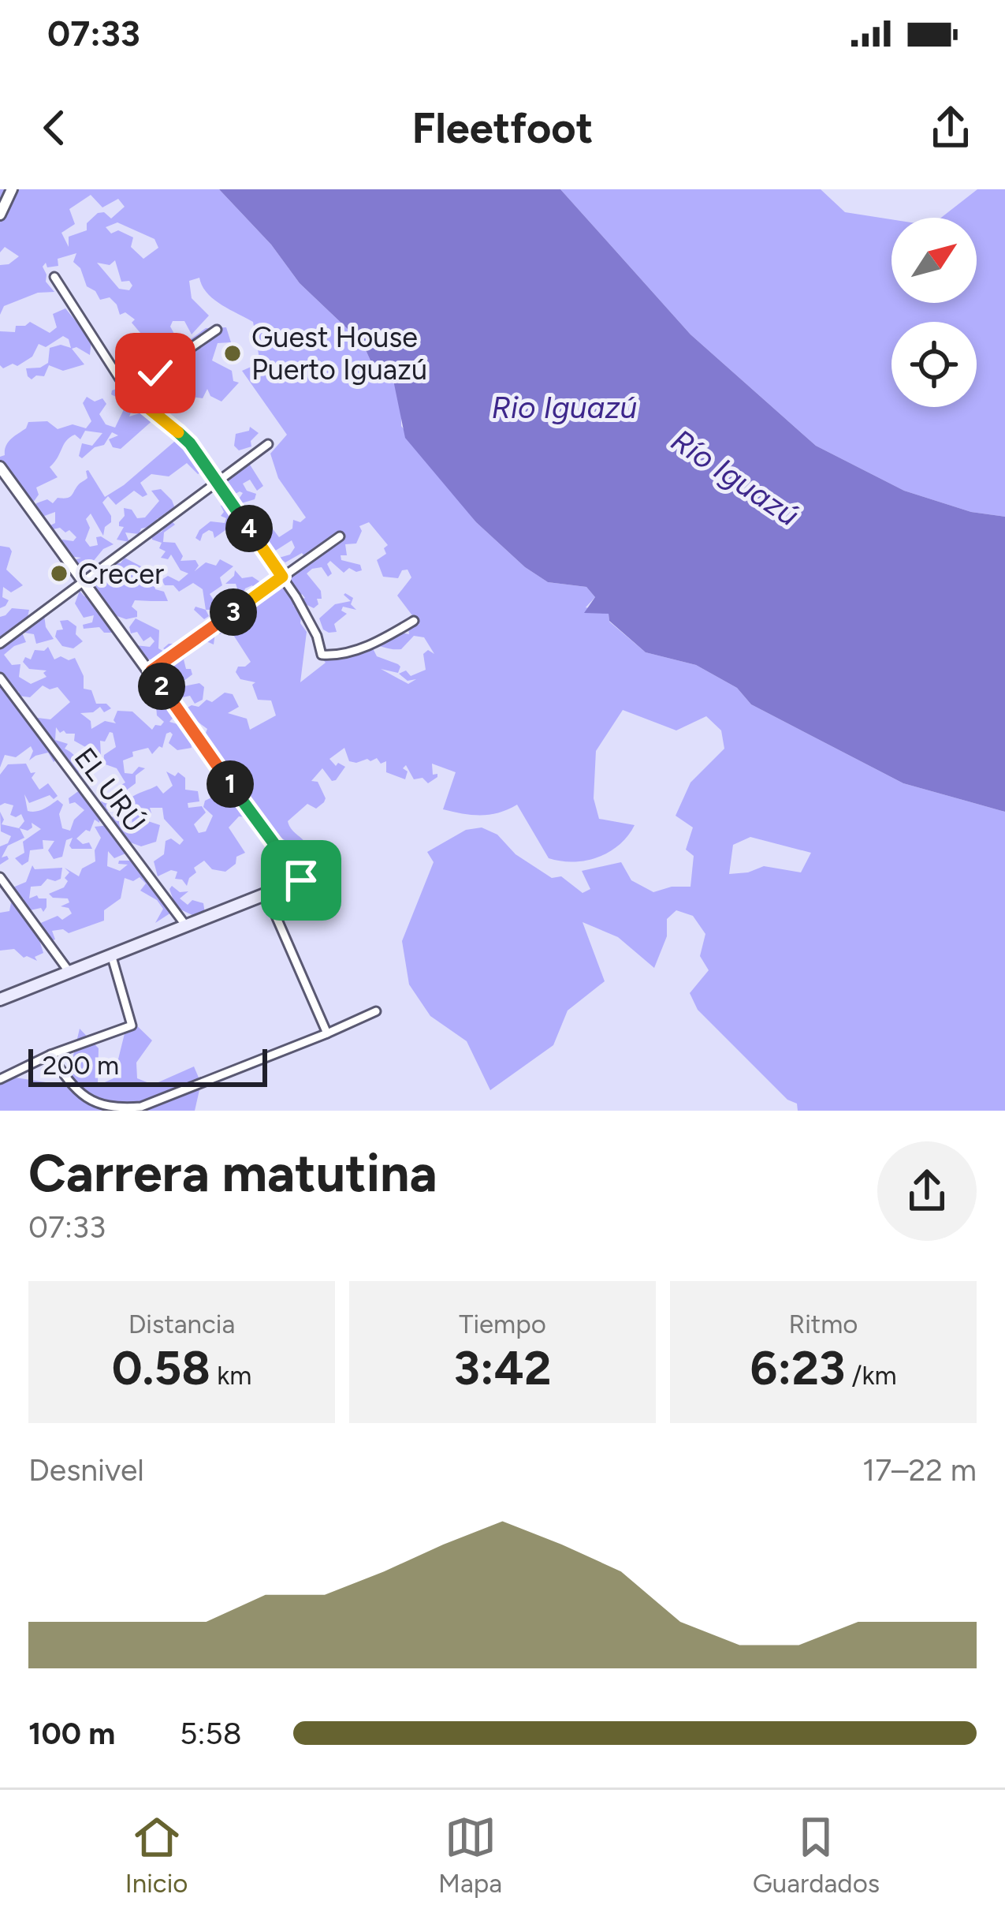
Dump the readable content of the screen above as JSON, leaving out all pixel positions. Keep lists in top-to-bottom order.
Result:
{
  "streets": {
    "street": ["EL URÚ"]
  },
  "water": ["Rio Iguazú", "Río Iguazú"],
  "places": ["Guest House Puerto Iguazú", "Crecer"],
  "scale_bar": "200 m",
  "north": "top right",
  "page": {
    "status": "07:33",
    "header": "Fleetfoot",
    "pins": [
      "4",
      "3",
      "2",
      "1"
    ],
    "scale": "200 m",
    "heading": ["Carrera matutina", "07:33"],
    "stats": [
      ["Distancia", "0.58 km"],
      ["Tiempo", "3:42"],
      ["Ritmo", "6:23 /km"]
    ],
    "chart": ["Desnivel", "17–22 m"],
    "list": [
      {
        "name": "100 m",
        "note": "5:58"
      }
    ],
    "tabs": ["Inicio", "Mapa", "Guardados"]
  }
}
